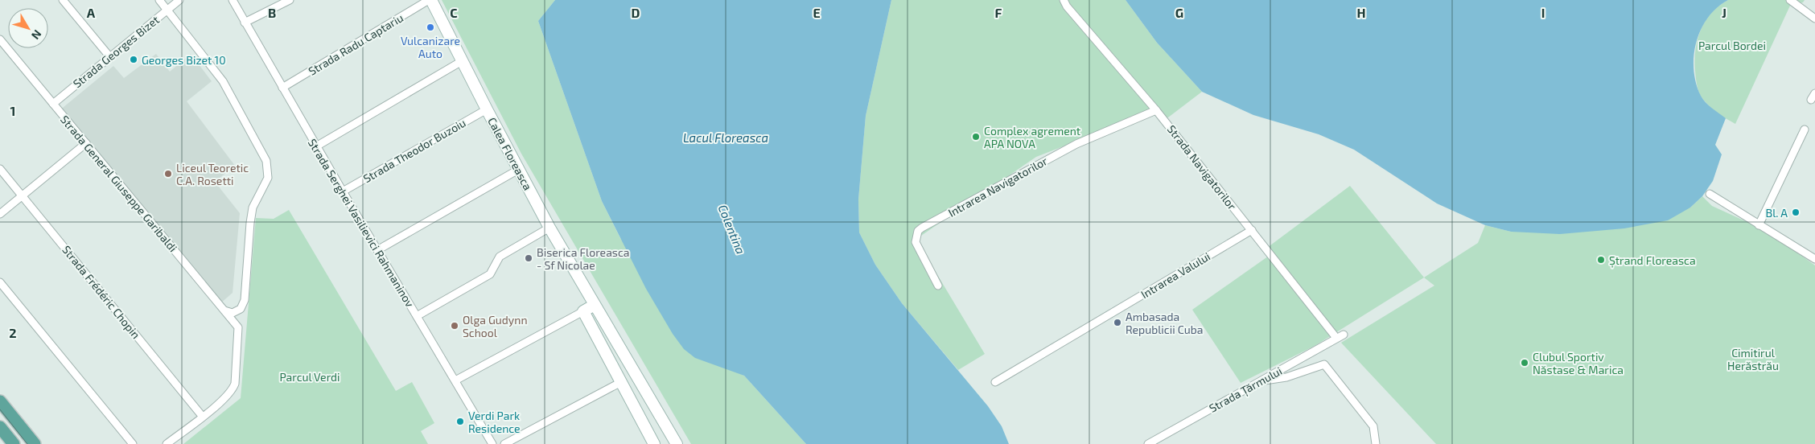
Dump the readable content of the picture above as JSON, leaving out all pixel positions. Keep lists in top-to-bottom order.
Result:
{
  "streets": {
    "main road": ["Calea Floreasca"],
    "street": [
      "Strada Radu Captariu",
      "Strada Georges Bizet",
      "Strada Theodor Buzoiu",
      "Strada Navigatorilor",
      "Strada General Giuseppe Garibaldi",
      "Intrarea Navigatorilor",
      "Strada Serghei Vasilievici Rahmaninov",
      "Intrarea Valului",
      "Strada Frédéric Chopin",
      "Strada Țărmului"
    ]
  },
  "crossings": [
    ["Strada Radu Captariu", "Calea Floreasca"],
    ["Strada Radu Captariu", "Strada Serghei Vasilievici Rahmaninov"],
    ["Strada Georges Bizet", "Strada General Giuseppe Garibaldi"],
    ["Strada Theodor Buzoiu", "Calea Floreasca"],
    ["Strada Theodor Buzoiu", "Strada Serghei Vasilievici Rahmaninov"],
    ["Strada Navigatorilor", "Intrarea Navigatorilor"],
    ["Strada Navigatorilor", "Intrarea Valului"],
    ["Strada Navigatorilor", "Strada Țărmului"],
    ["Strada General Giuseppe Garibaldi", "Strada Frédéric Chopin"]
  ],
  "water": ["Lacul Floreasca", "Colentina"],
  "parks": ["Parcul Bordei", "Cimitirul Herăstrău", "Parcul Verdi"],
  "places": [
    "Vulcanizare Auto",
    "Georges Bizet 10",
    "Complex agrement APA NOVA",
    "Liceul Teoretic C.A. Rosetti",
    "Bl. A",
    "Biserica Floreasca - Sf Nicolae",
    "Ștrand Floreasca",
    "Ambasada Republicii Cuba",
    "Olga Gudynn School",
    "Clubul Sportiv Năstase & Marica",
    "Verdi Park Residence"
  ],
  "north": "bottom right",
  "grid": {
    "columns": [
      "A",
      "B",
      "C",
      "D",
      "E",
      "F",
      "G",
      "H",
      "I",
      "J"
    ],
    "rows": ["1", "2"]
  }
}
